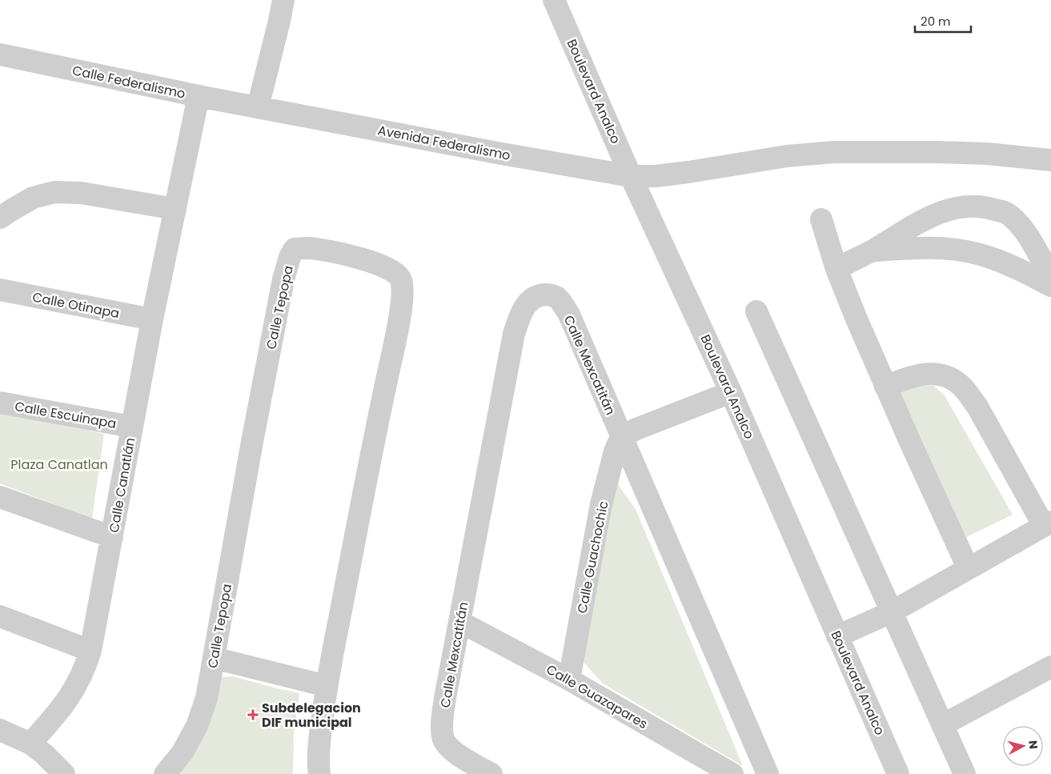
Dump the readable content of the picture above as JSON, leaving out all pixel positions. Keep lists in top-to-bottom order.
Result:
{
  "streets": {
    "street": [
      "Calle Federalismo",
      "Boulevard Analco",
      "Avenida Federalismo",
      "Calle Otinapa",
      "Calle Tepopa",
      "Calle Mexcatitán",
      "Calle Escuinapa",
      "Calle Canatlán",
      "Calle Guachochic",
      "Calle Guazapares"
    ]
  },
  "crossings": [
    ["Calle Federalismo", "Avenida Federalismo"],
    ["Calle Federalismo", "Calle Canatlán"],
    ["Boulevard Analco", "Avenida Federalismo"],
    ["Calle Otinapa", "Calle Canatlán"],
    ["Calle Mexcatitán", "Calle Guachochic"],
    ["Calle Mexcatitán", "Calle Guazapares"],
    ["Calle Escuinapa", "Calle Canatlán"],
    ["Calle Guachochic", "Calle Guazapares"]
  ],
  "parks": ["Plaza Canatlan"],
  "places": {
    "health": ["Subdelegacion DIF municipal"]
  },
  "scale_bar": "20 m",
  "north": "right"
}
